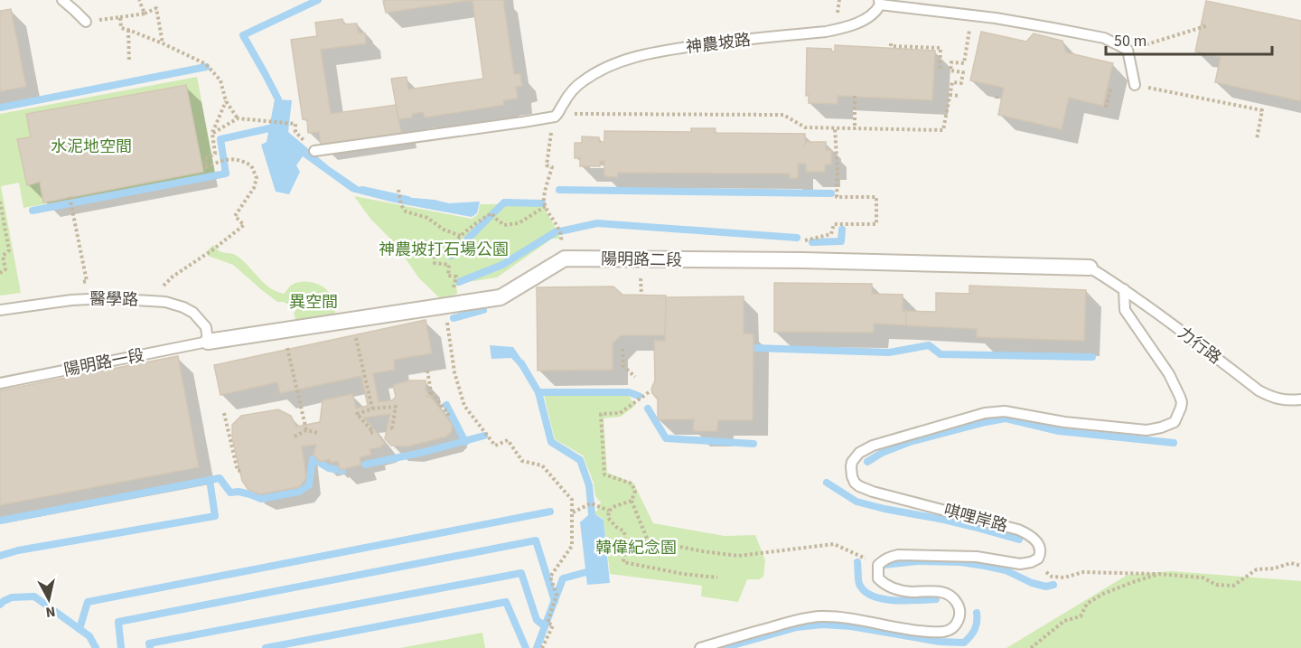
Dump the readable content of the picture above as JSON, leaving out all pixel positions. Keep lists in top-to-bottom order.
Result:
{
  "streets": {
    "street": ["陽明路二段"],
    "lane": [
      "神農坡路",
      "醫學路",
      "力行路",
      "陽明路一段",
      "唭哩岸路"
    ]
  },
  "crossings": [
    ["陽明路二段", "力行路"],
    ["醫學路", "陽明路一段"],
    ["力行路", "唭哩岸路"]
  ],
  "parks": [
    "水泥地空間",
    "神農坡打石場公園",
    "異空間",
    "韓偉紀念園"
  ],
  "scale_bar": "50 m",
  "north": "bottom"
}
